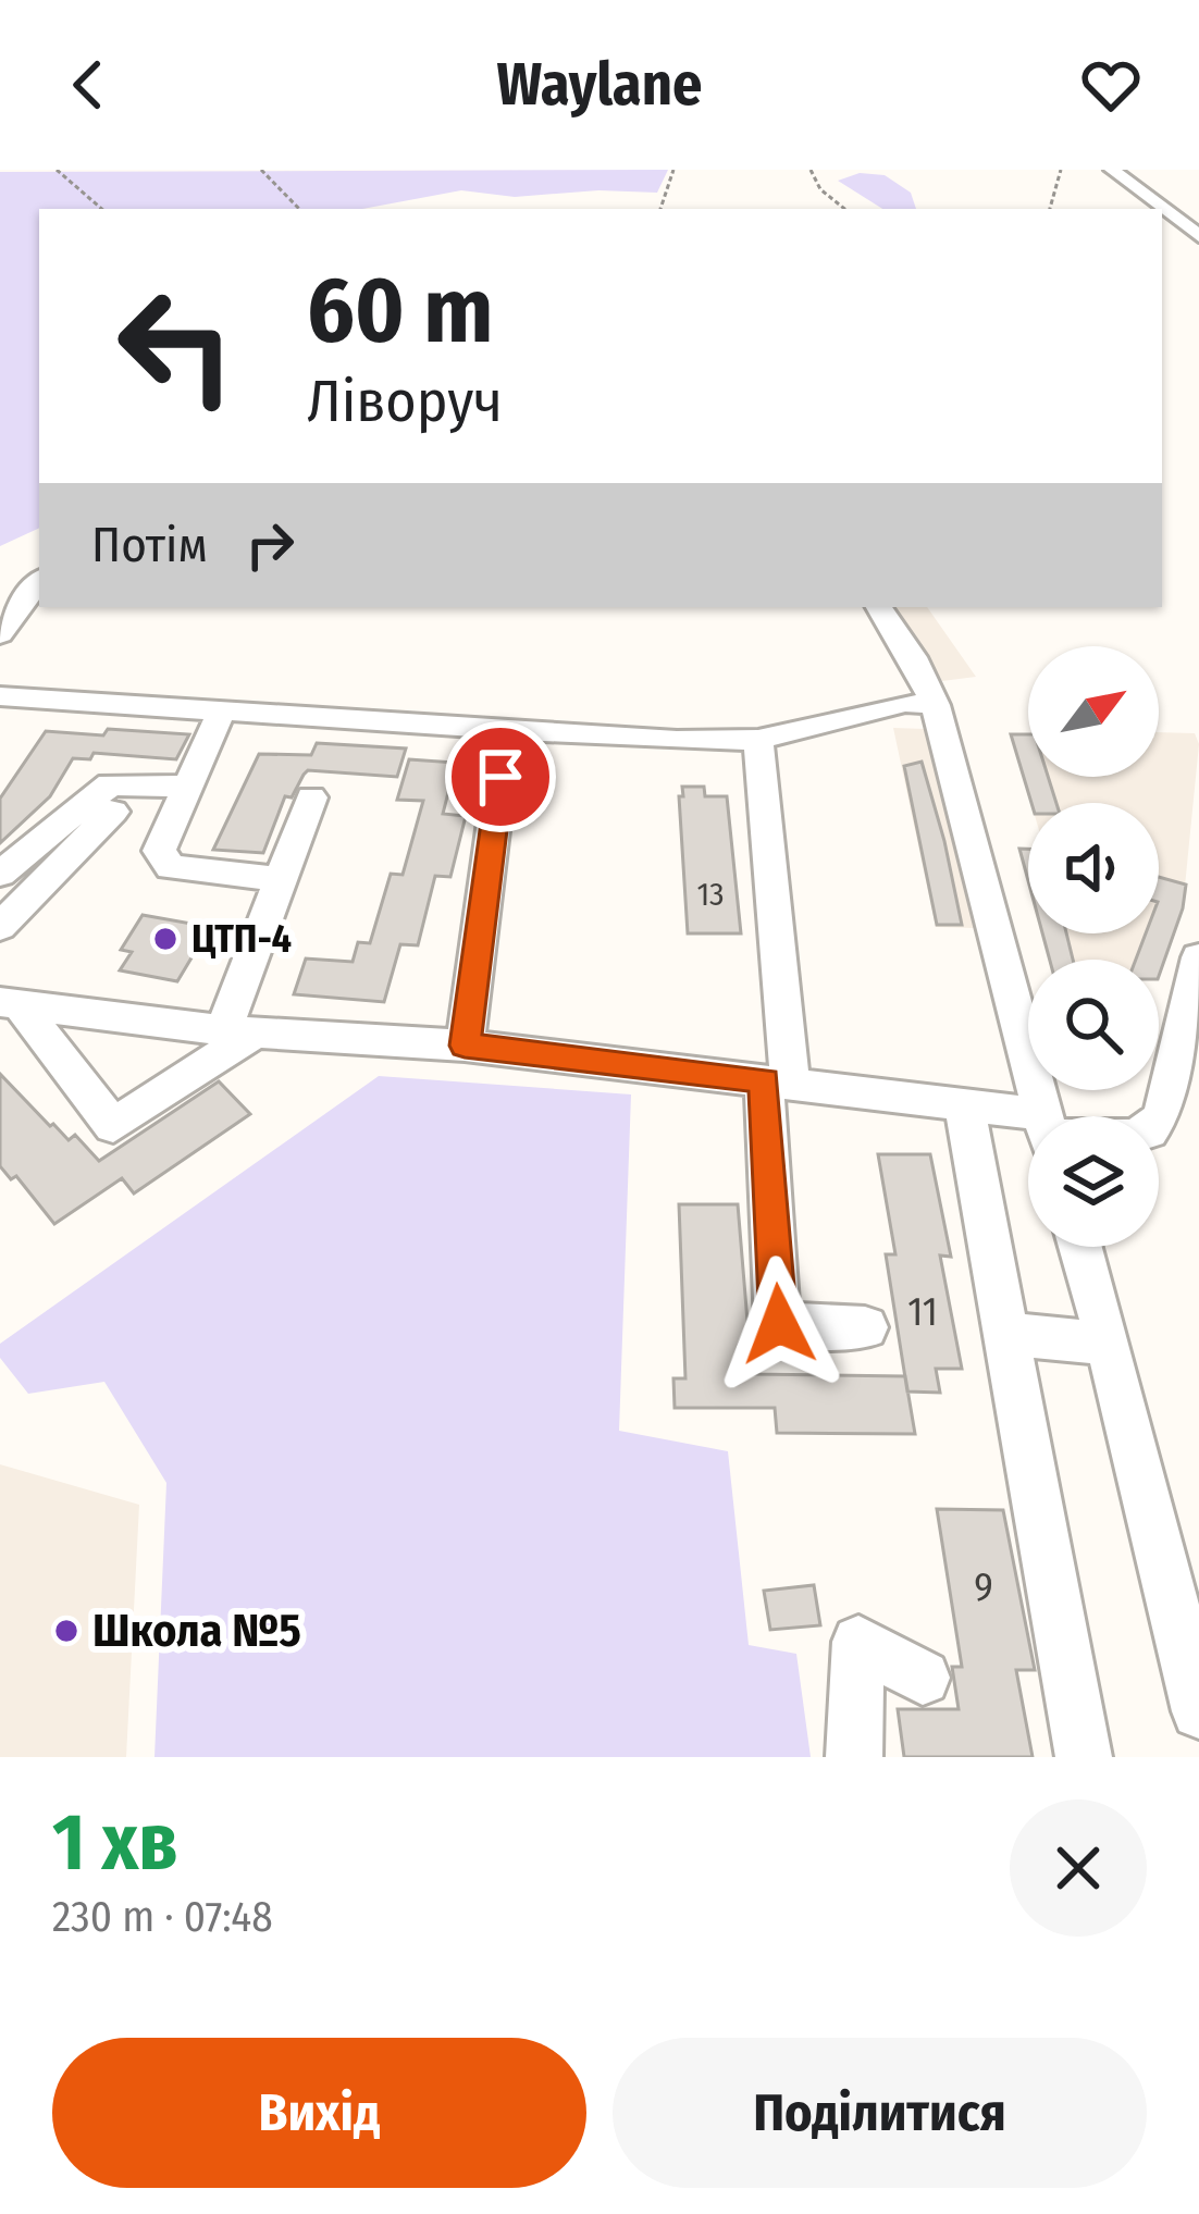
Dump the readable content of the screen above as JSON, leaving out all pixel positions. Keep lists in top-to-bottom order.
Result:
{
  "places": ["ЦТП-4", "Школа №5"],
  "house_numbers": ["13", "11", "9"],
  "north": "top right",
  "page": {
    "header": "Waylane",
    "turn": ["60 m", "Ліворуч"],
    "then": "Потім",
    "heading": ["1 хв", "230 m · 07:48"],
    "buttons": ["Вихід", "Поділитися"]
  }
}
